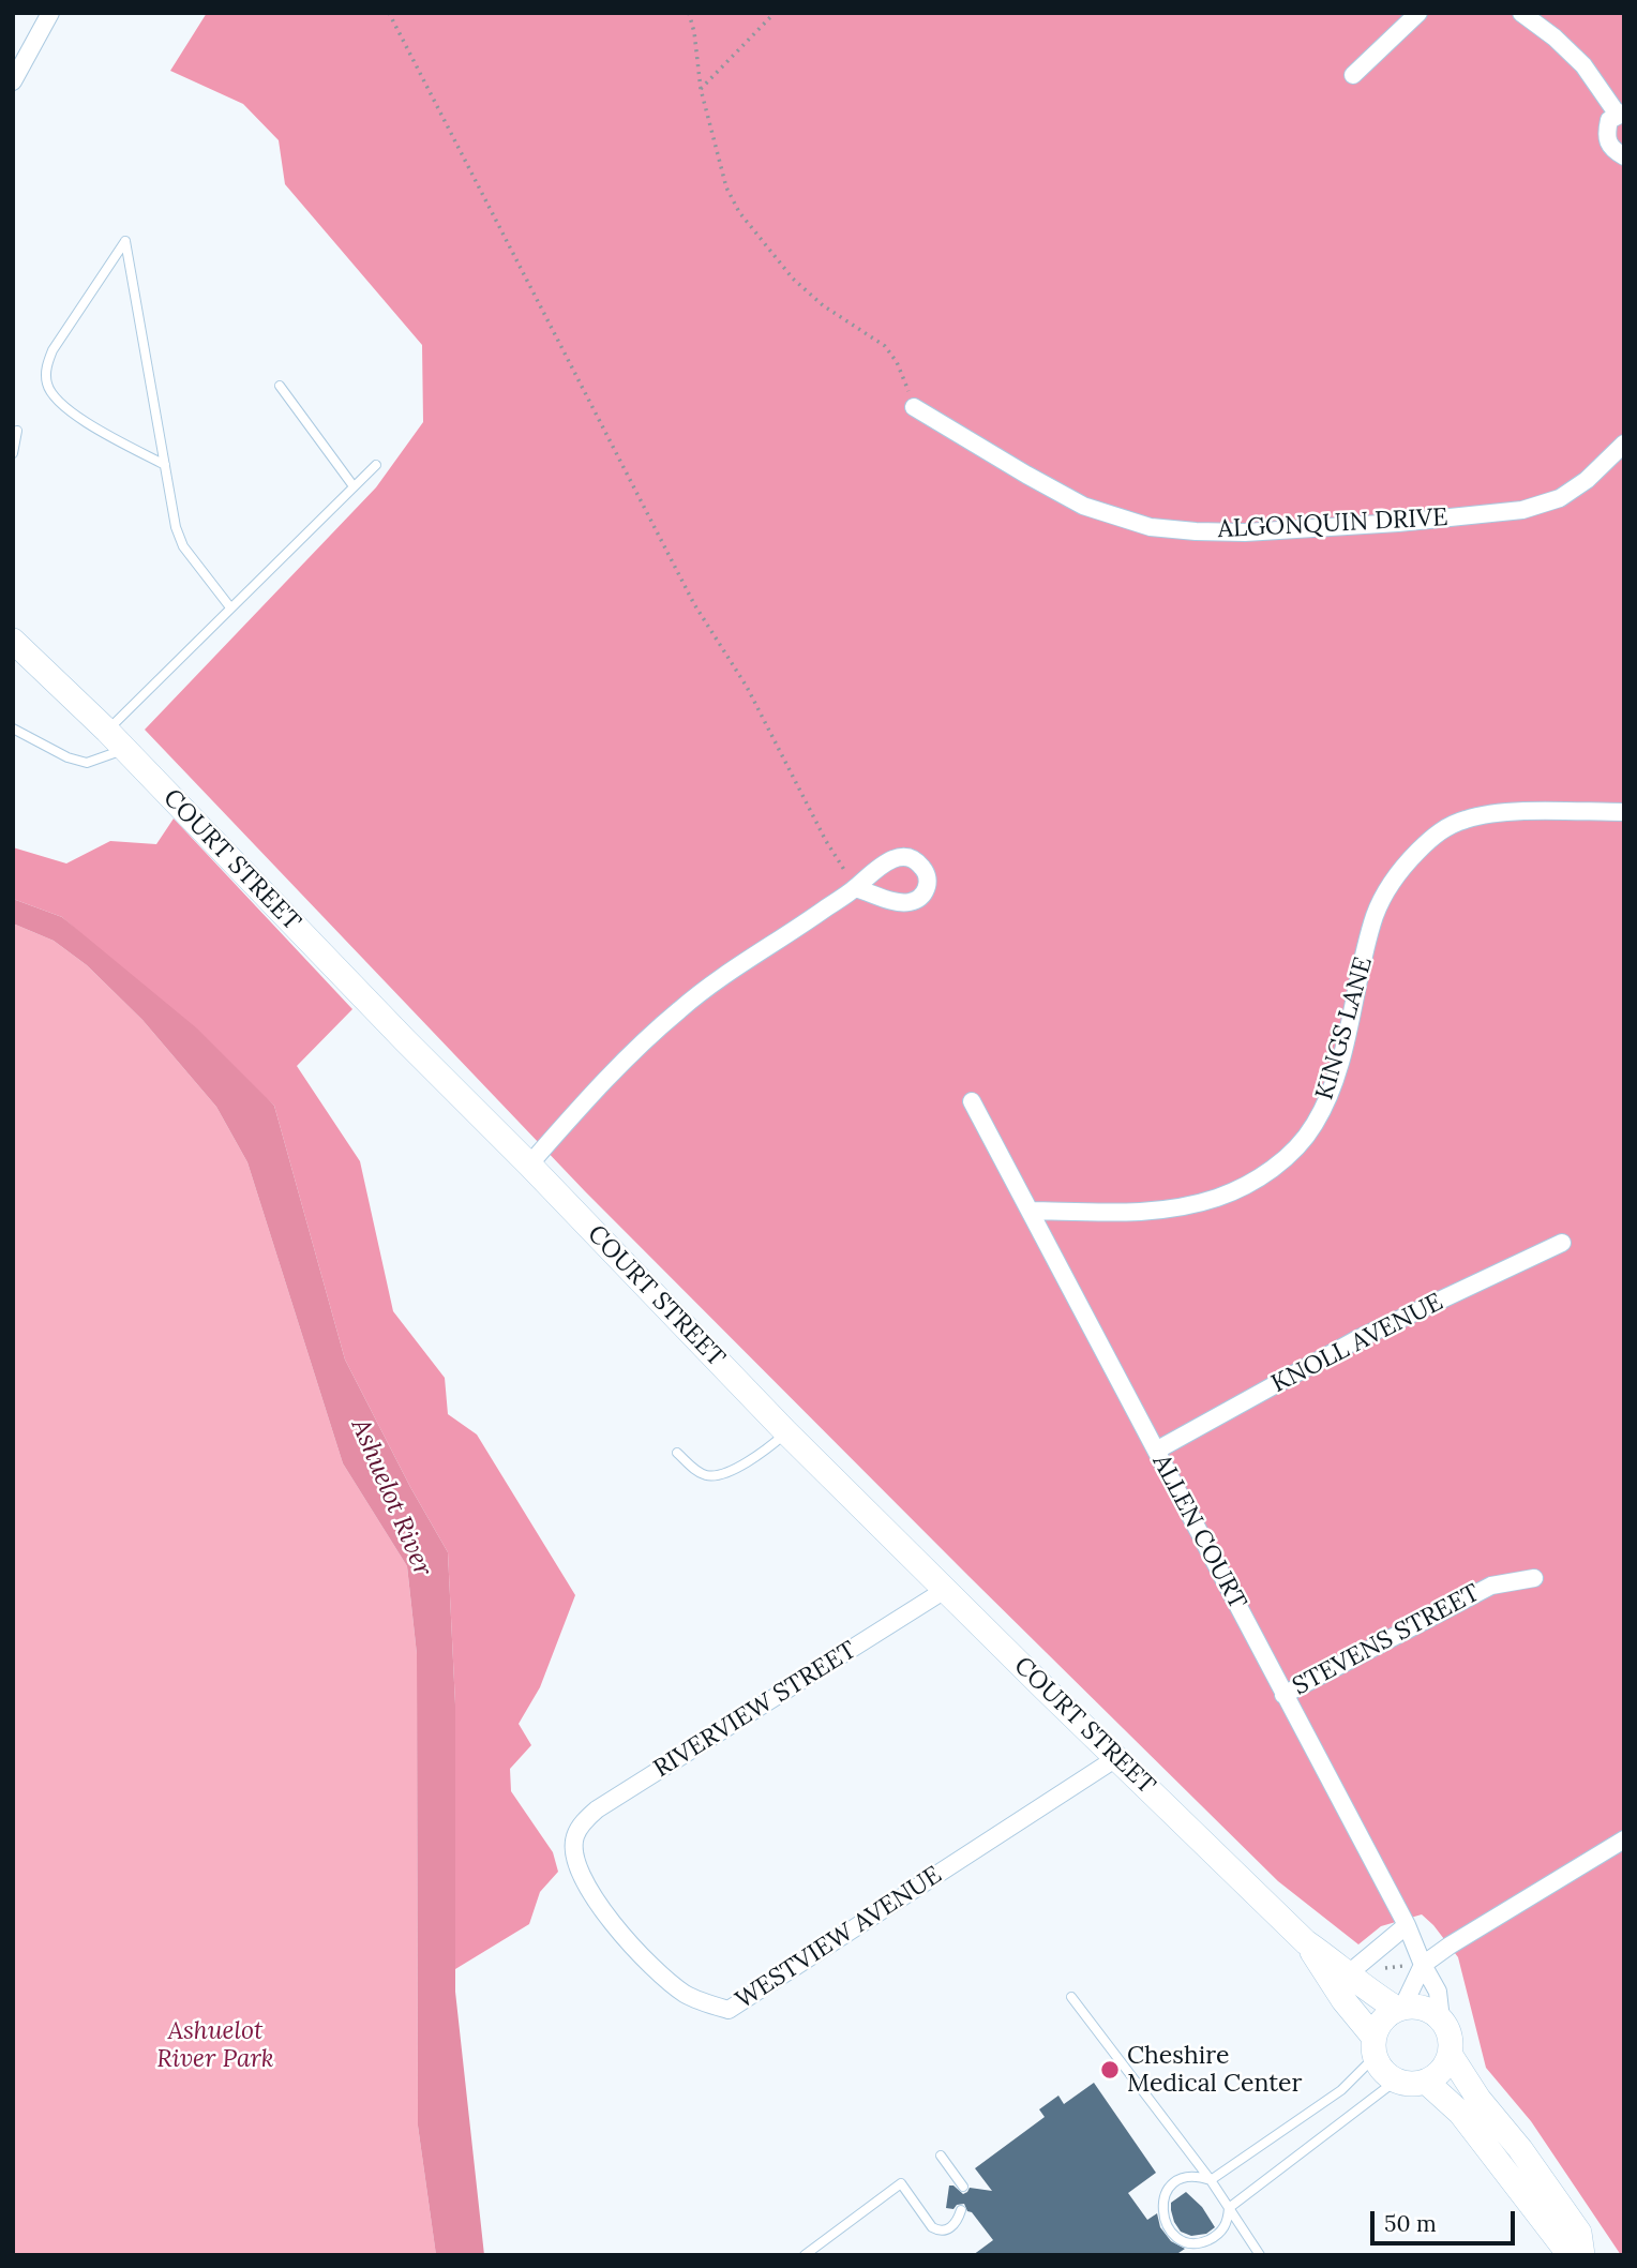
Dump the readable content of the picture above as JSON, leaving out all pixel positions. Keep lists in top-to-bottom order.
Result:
{
  "streets": {
    "main road": ["COURT STREET"],
    "street": [
      "ALGONQUIN DRIVE",
      "KINGS LANE",
      "KNOLL AVENUE",
      "ALLEN COURT",
      "STEVENS STREET",
      "RIVERVIEW STREET",
      "WESTVIEW AVENUE"
    ]
  },
  "crossings": [
    ["COURT STREET", "ALLEN COURT"],
    ["COURT STREET", "RIVERVIEW STREET"],
    ["COURT STREET", "WESTVIEW AVENUE"],
    ["KINGS LANE", "ALLEN COURT"],
    ["KNOLL AVENUE", "ALLEN COURT"],
    ["ALLEN COURT", "STEVENS STREET"],
    ["RIVERVIEW STREET", "WESTVIEW AVENUE"]
  ],
  "water": ["Ashuelot River"],
  "parks": ["Ashuelot River Park"],
  "places": ["Cheshire Medical Center"],
  "scale_bar": "50 m"
}
